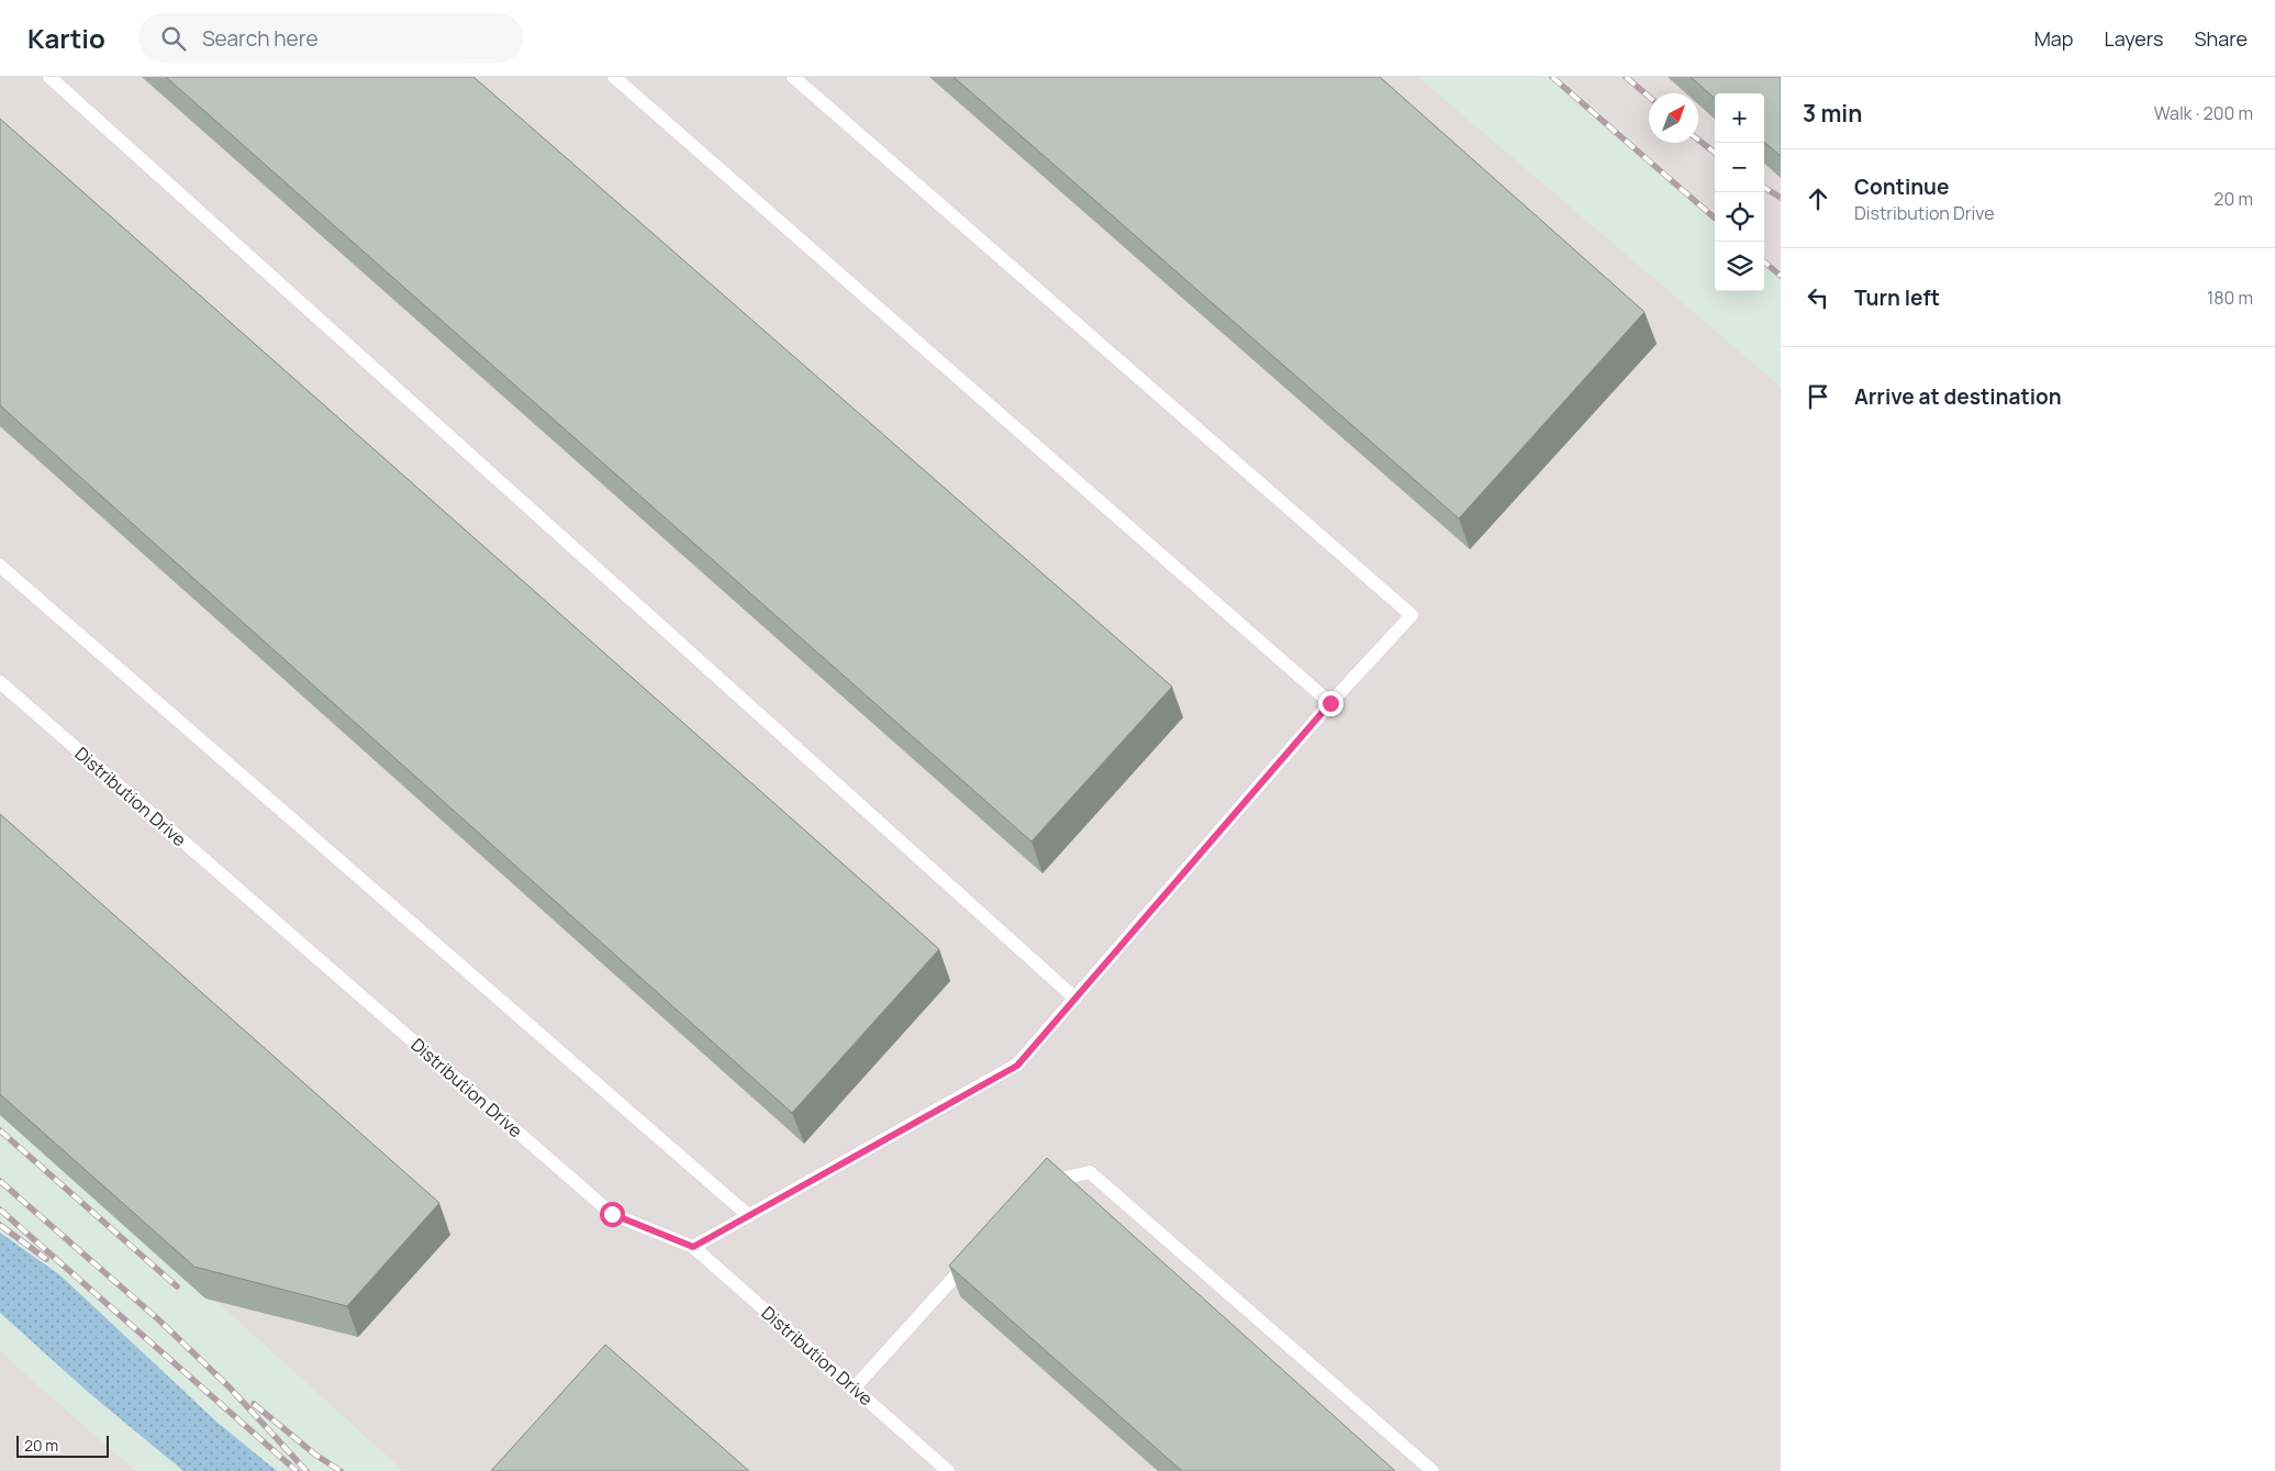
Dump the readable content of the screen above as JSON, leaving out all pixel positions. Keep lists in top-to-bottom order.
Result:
{
  "streets": {
    "lane": ["Distribution Drive"]
  },
  "scale_bar": "20 m",
  "north": "top right",
  "page": {
    "header": "Kartio",
    "search": "Search here",
    "nav": ["Map", "Layers", "Share"],
    "heading": ["3 min", "Walk · 200 m"],
    "map_buttons": ["+", "−"],
    "list": [
      ["Continue", "Distribution Drive", "20 m"],
      ["Turn left", "180 m"],
      "Arrive at destination"
    ],
    "scale": "20 m"
  }
}
